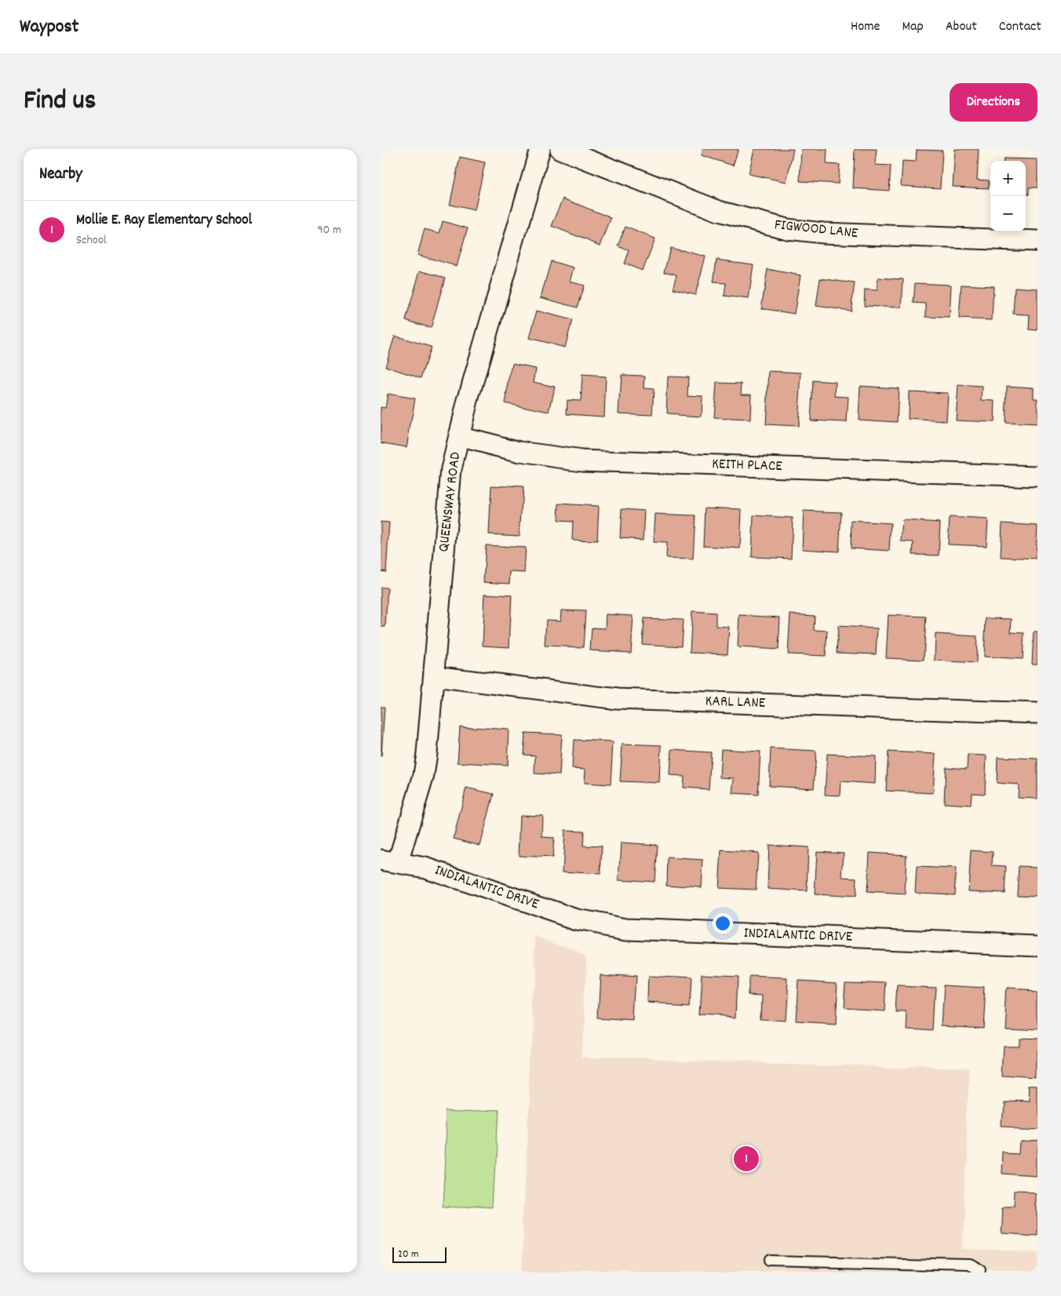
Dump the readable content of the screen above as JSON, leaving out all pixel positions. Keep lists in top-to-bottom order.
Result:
{
  "streets": {
    "street": [
      "FIGWOOD LANE",
      "KEITH PLACE",
      "QUEENSWAY ROAD",
      "KARL LANE",
      "INDIALANTIC DRIVE"
    ]
  },
  "crossings": [
    ["KEITH PLACE", "QUEENSWAY ROAD"],
    ["QUEENSWAY ROAD", "KARL LANE"],
    ["QUEENSWAY ROAD", "INDIALANTIC DRIVE"]
  ],
  "scale_bar": "20 m",
  "page": {
    "header": "Waypost",
    "nav": [
      "Home",
      "Map",
      "About",
      "Contact"
    ],
    "title": "Find us",
    "buttons": "Directions",
    "heading": "Nearby",
    "map_buttons": ["+", "−"],
    "list": [
      {
        "mark": "1",
        "name": "Mollie E. Ray Elementary School",
        "note": "School",
        "value": "90 m"
      }
    ],
    "pins": "1",
    "scale": "20 m"
  }
}
